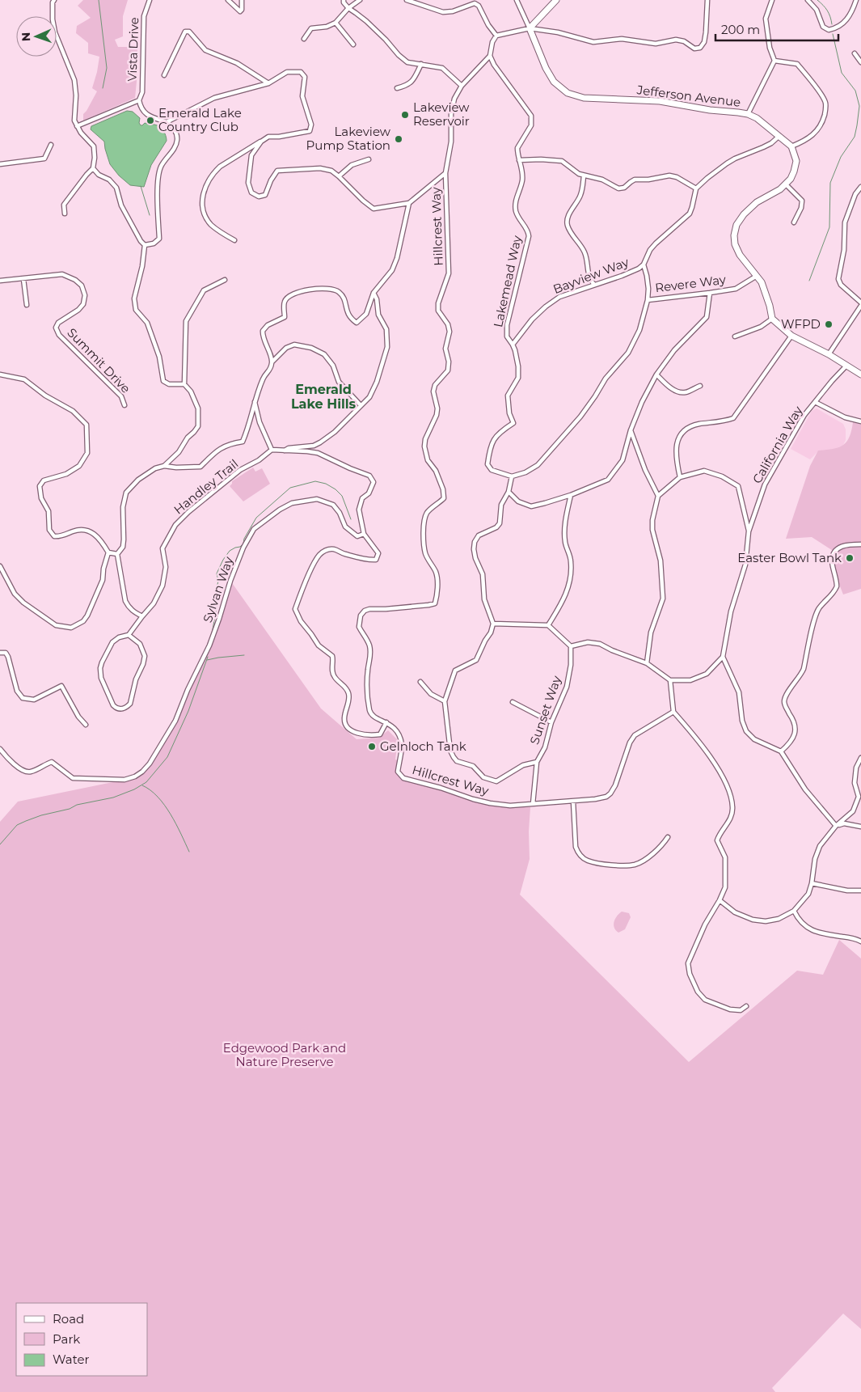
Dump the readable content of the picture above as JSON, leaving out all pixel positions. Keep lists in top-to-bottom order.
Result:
{
  "streets": {
    "street": [
      "Vista Drive",
      "Jefferson Avenue",
      "Hillcrest Way",
      "Bayview Way",
      "Lakemead Way",
      "Revere Way",
      "Summit Drive",
      "California Way",
      "Handley Trail",
      "Sylvan Way",
      "Sunset Way"
    ]
  },
  "crossings": [
    ["Hillcrest Way", "Sunset Way"],
    ["Bayview Way", "Lakemead Way"]
  ],
  "districts": ["Emerald Lake Hills"],
  "parks": ["Edgewood Park and Nature Preserve"],
  "places": [
    "Lakeview Reservoir",
    "Emerald Lake Country Club",
    "Lakeview Pump Station",
    "WFPD",
    "Easter Bowl Tank",
    "Gelnloch Tank"
  ],
  "legend": ["Road", "Park", "Water"],
  "scale_bar": "200 m",
  "north": "left"
}
